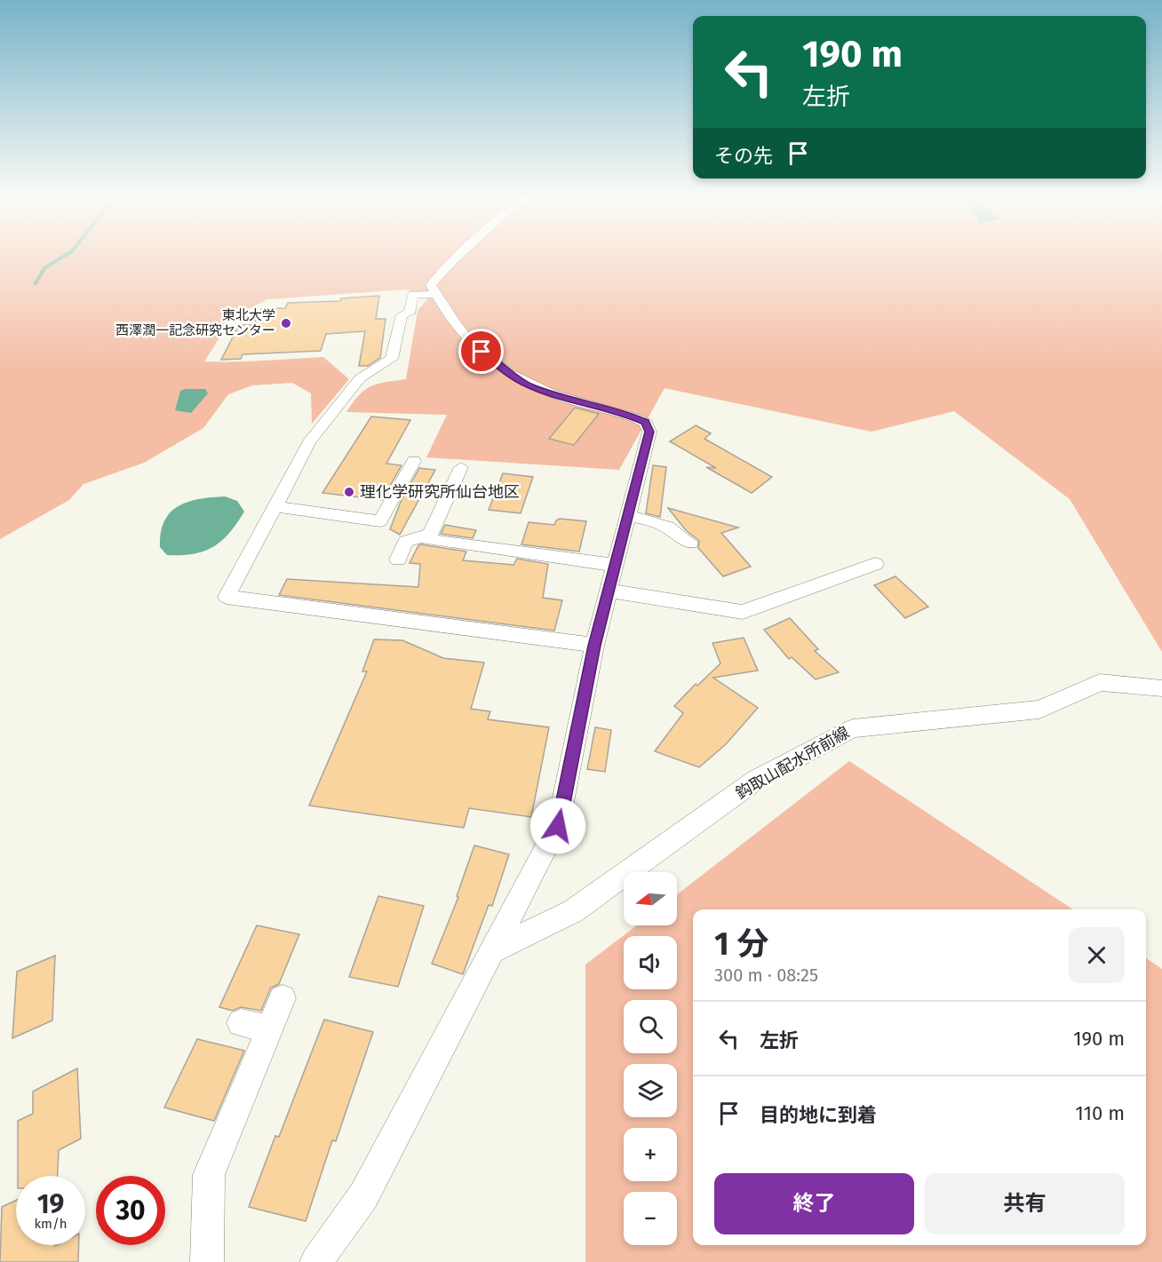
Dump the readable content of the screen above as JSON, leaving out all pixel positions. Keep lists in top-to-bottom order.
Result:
{
  "streets": {
    "street": ["鈎取山配水所前線"]
  },
  "places": ["東北大学 西澤潤一記念研究センター", "理化学研究所仙台地区"],
  "north": "left",
  "page": {
    "turn": ["190 m", "左折"],
    "then": "その先",
    "map_buttons": ["+", "−"],
    "heading": ["1 分", "300 m · 08:25"],
    "list": [
      {
        "name": "左折",
        "value": "190 m"
      },
      {
        "name": "目的地に到着",
        "value": "110 m"
      }
    ],
    "buttons": ["終了", "共有"],
    "speed": "19 km/h",
    "limit": "30"
  }
}
